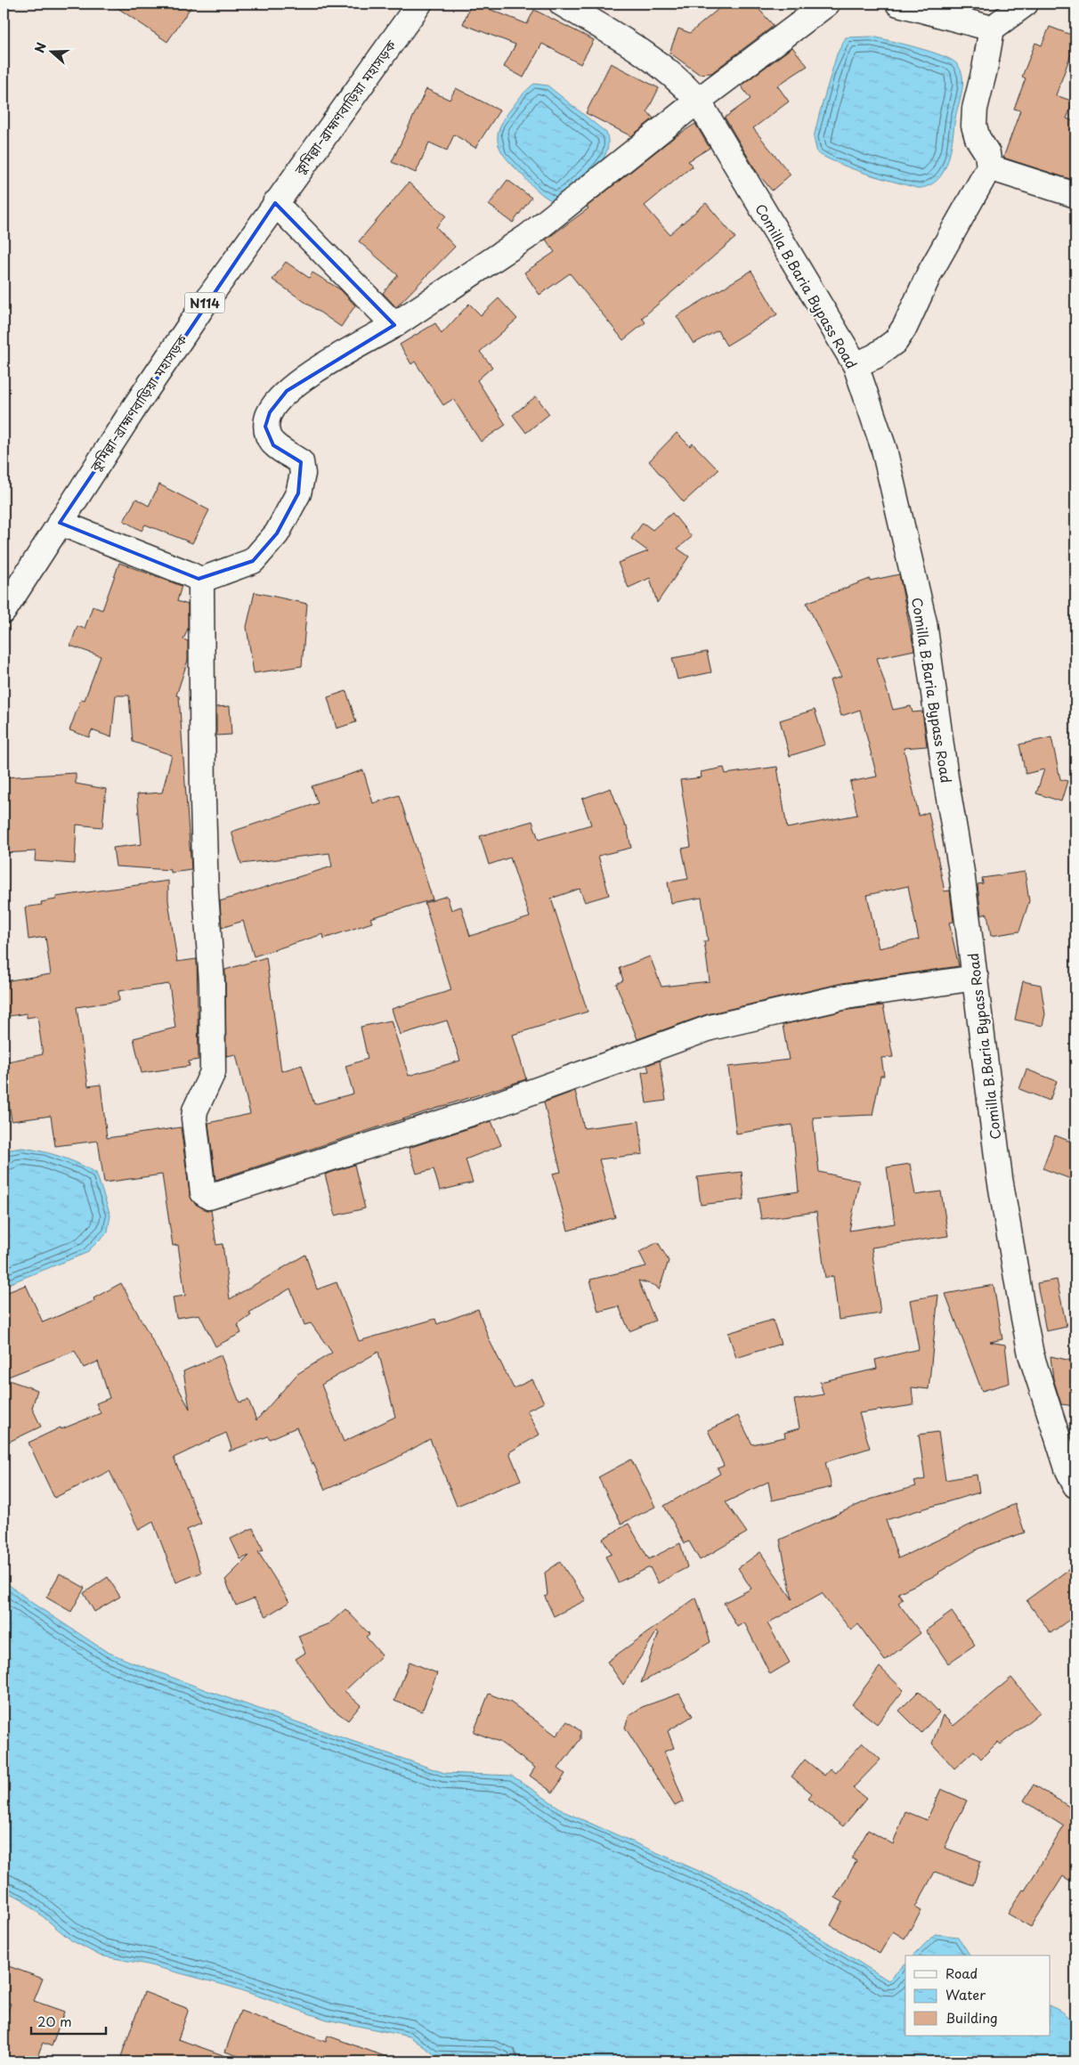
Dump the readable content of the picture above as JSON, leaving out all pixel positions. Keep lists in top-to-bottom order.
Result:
{
  "streets": {
    "main road": ["কুমিল্লা–ব্রাহ্মণবাড়িয়া মহাসড়ক", "Comilla B.Baria Bypass Road", "N114"]
  },
  "legend": ["Road", "Water", "Building"],
  "scale_bar": "20 m",
  "north": "left"
}
